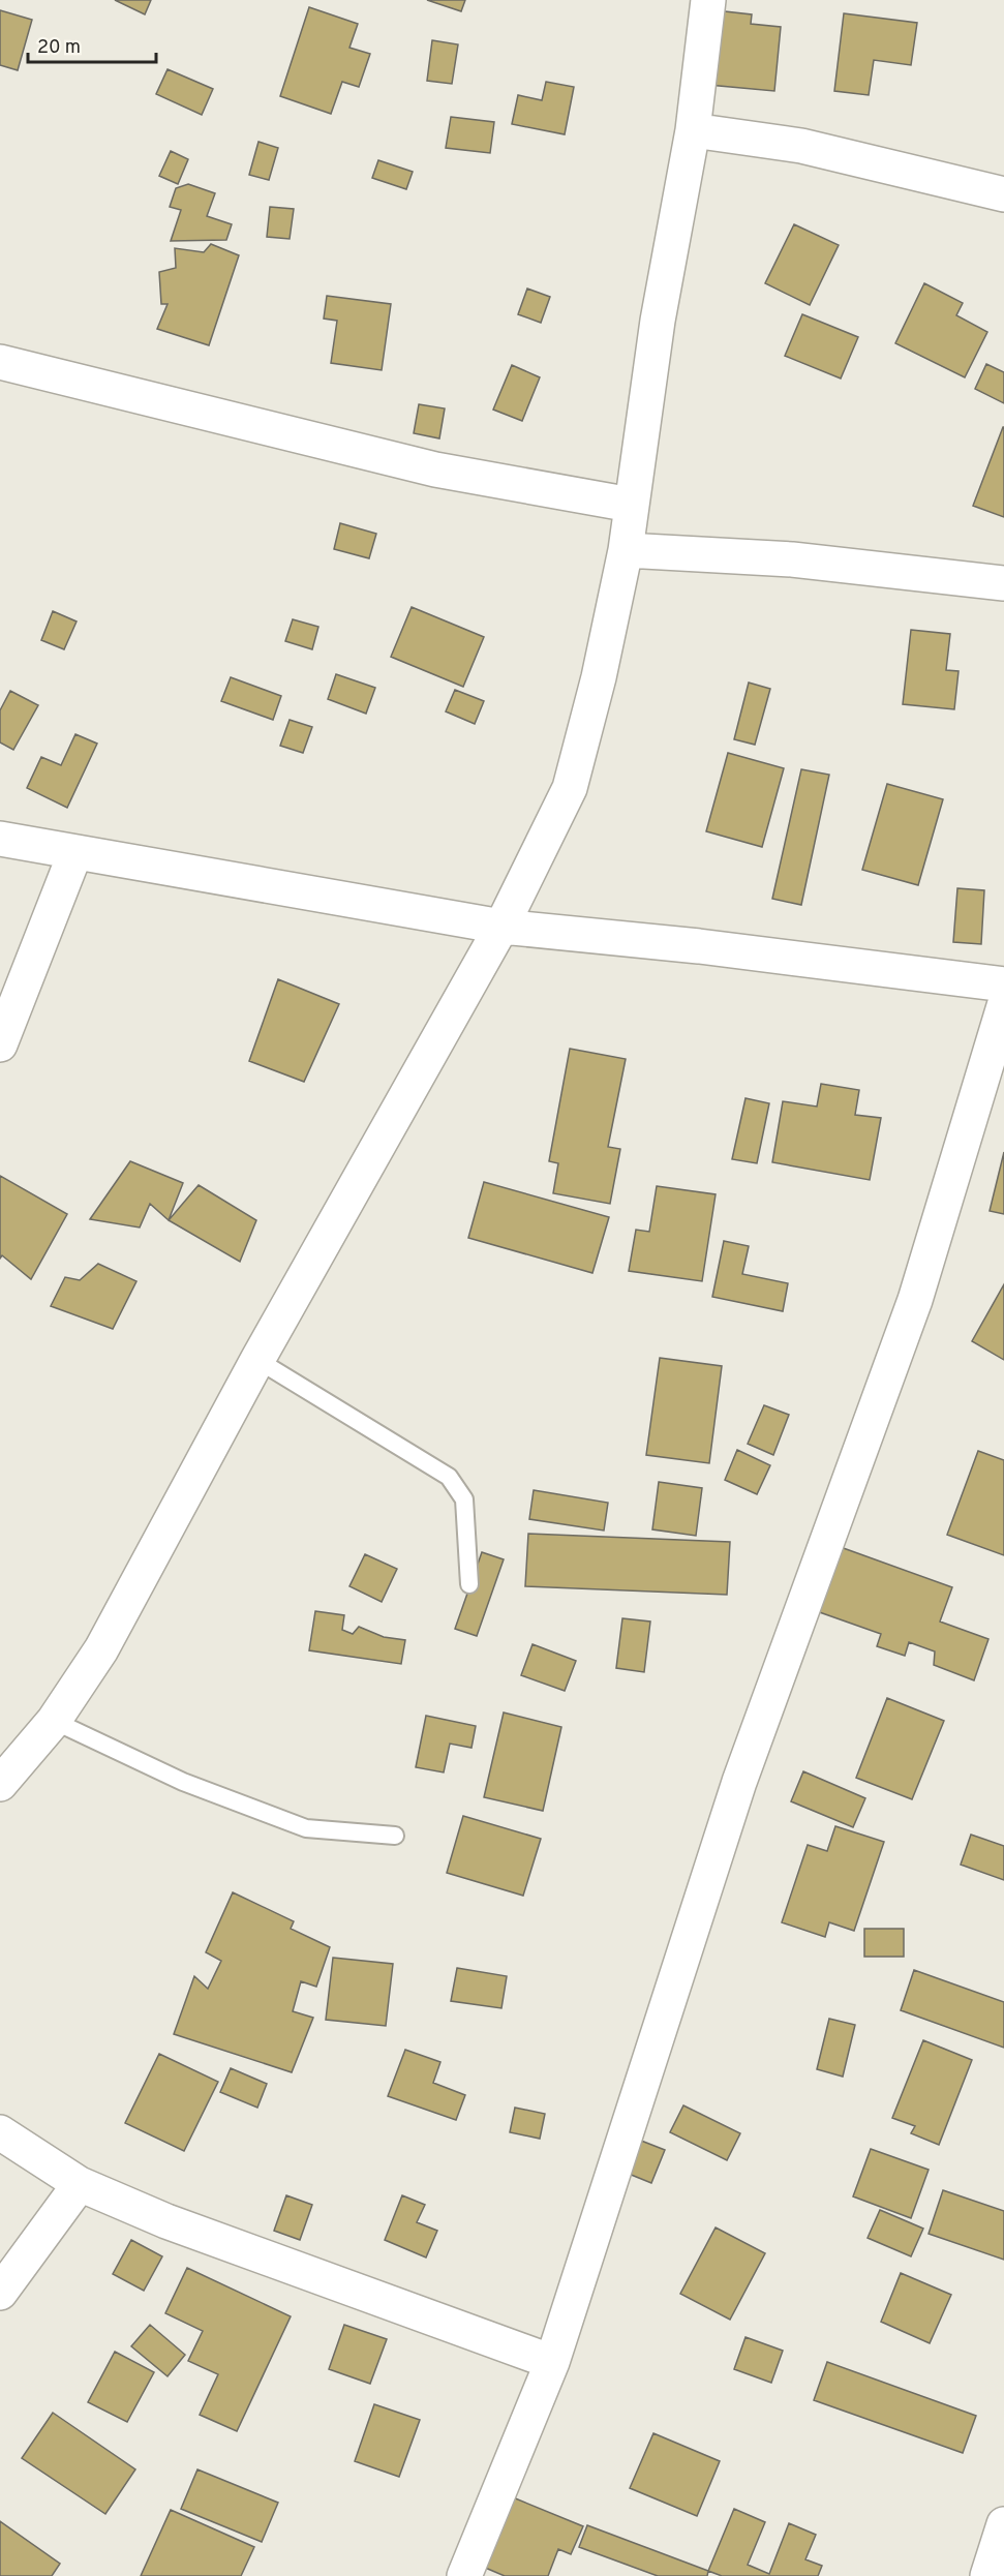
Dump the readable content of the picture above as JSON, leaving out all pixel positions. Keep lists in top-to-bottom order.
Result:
{
  "scale_bar": "20 m"
}
